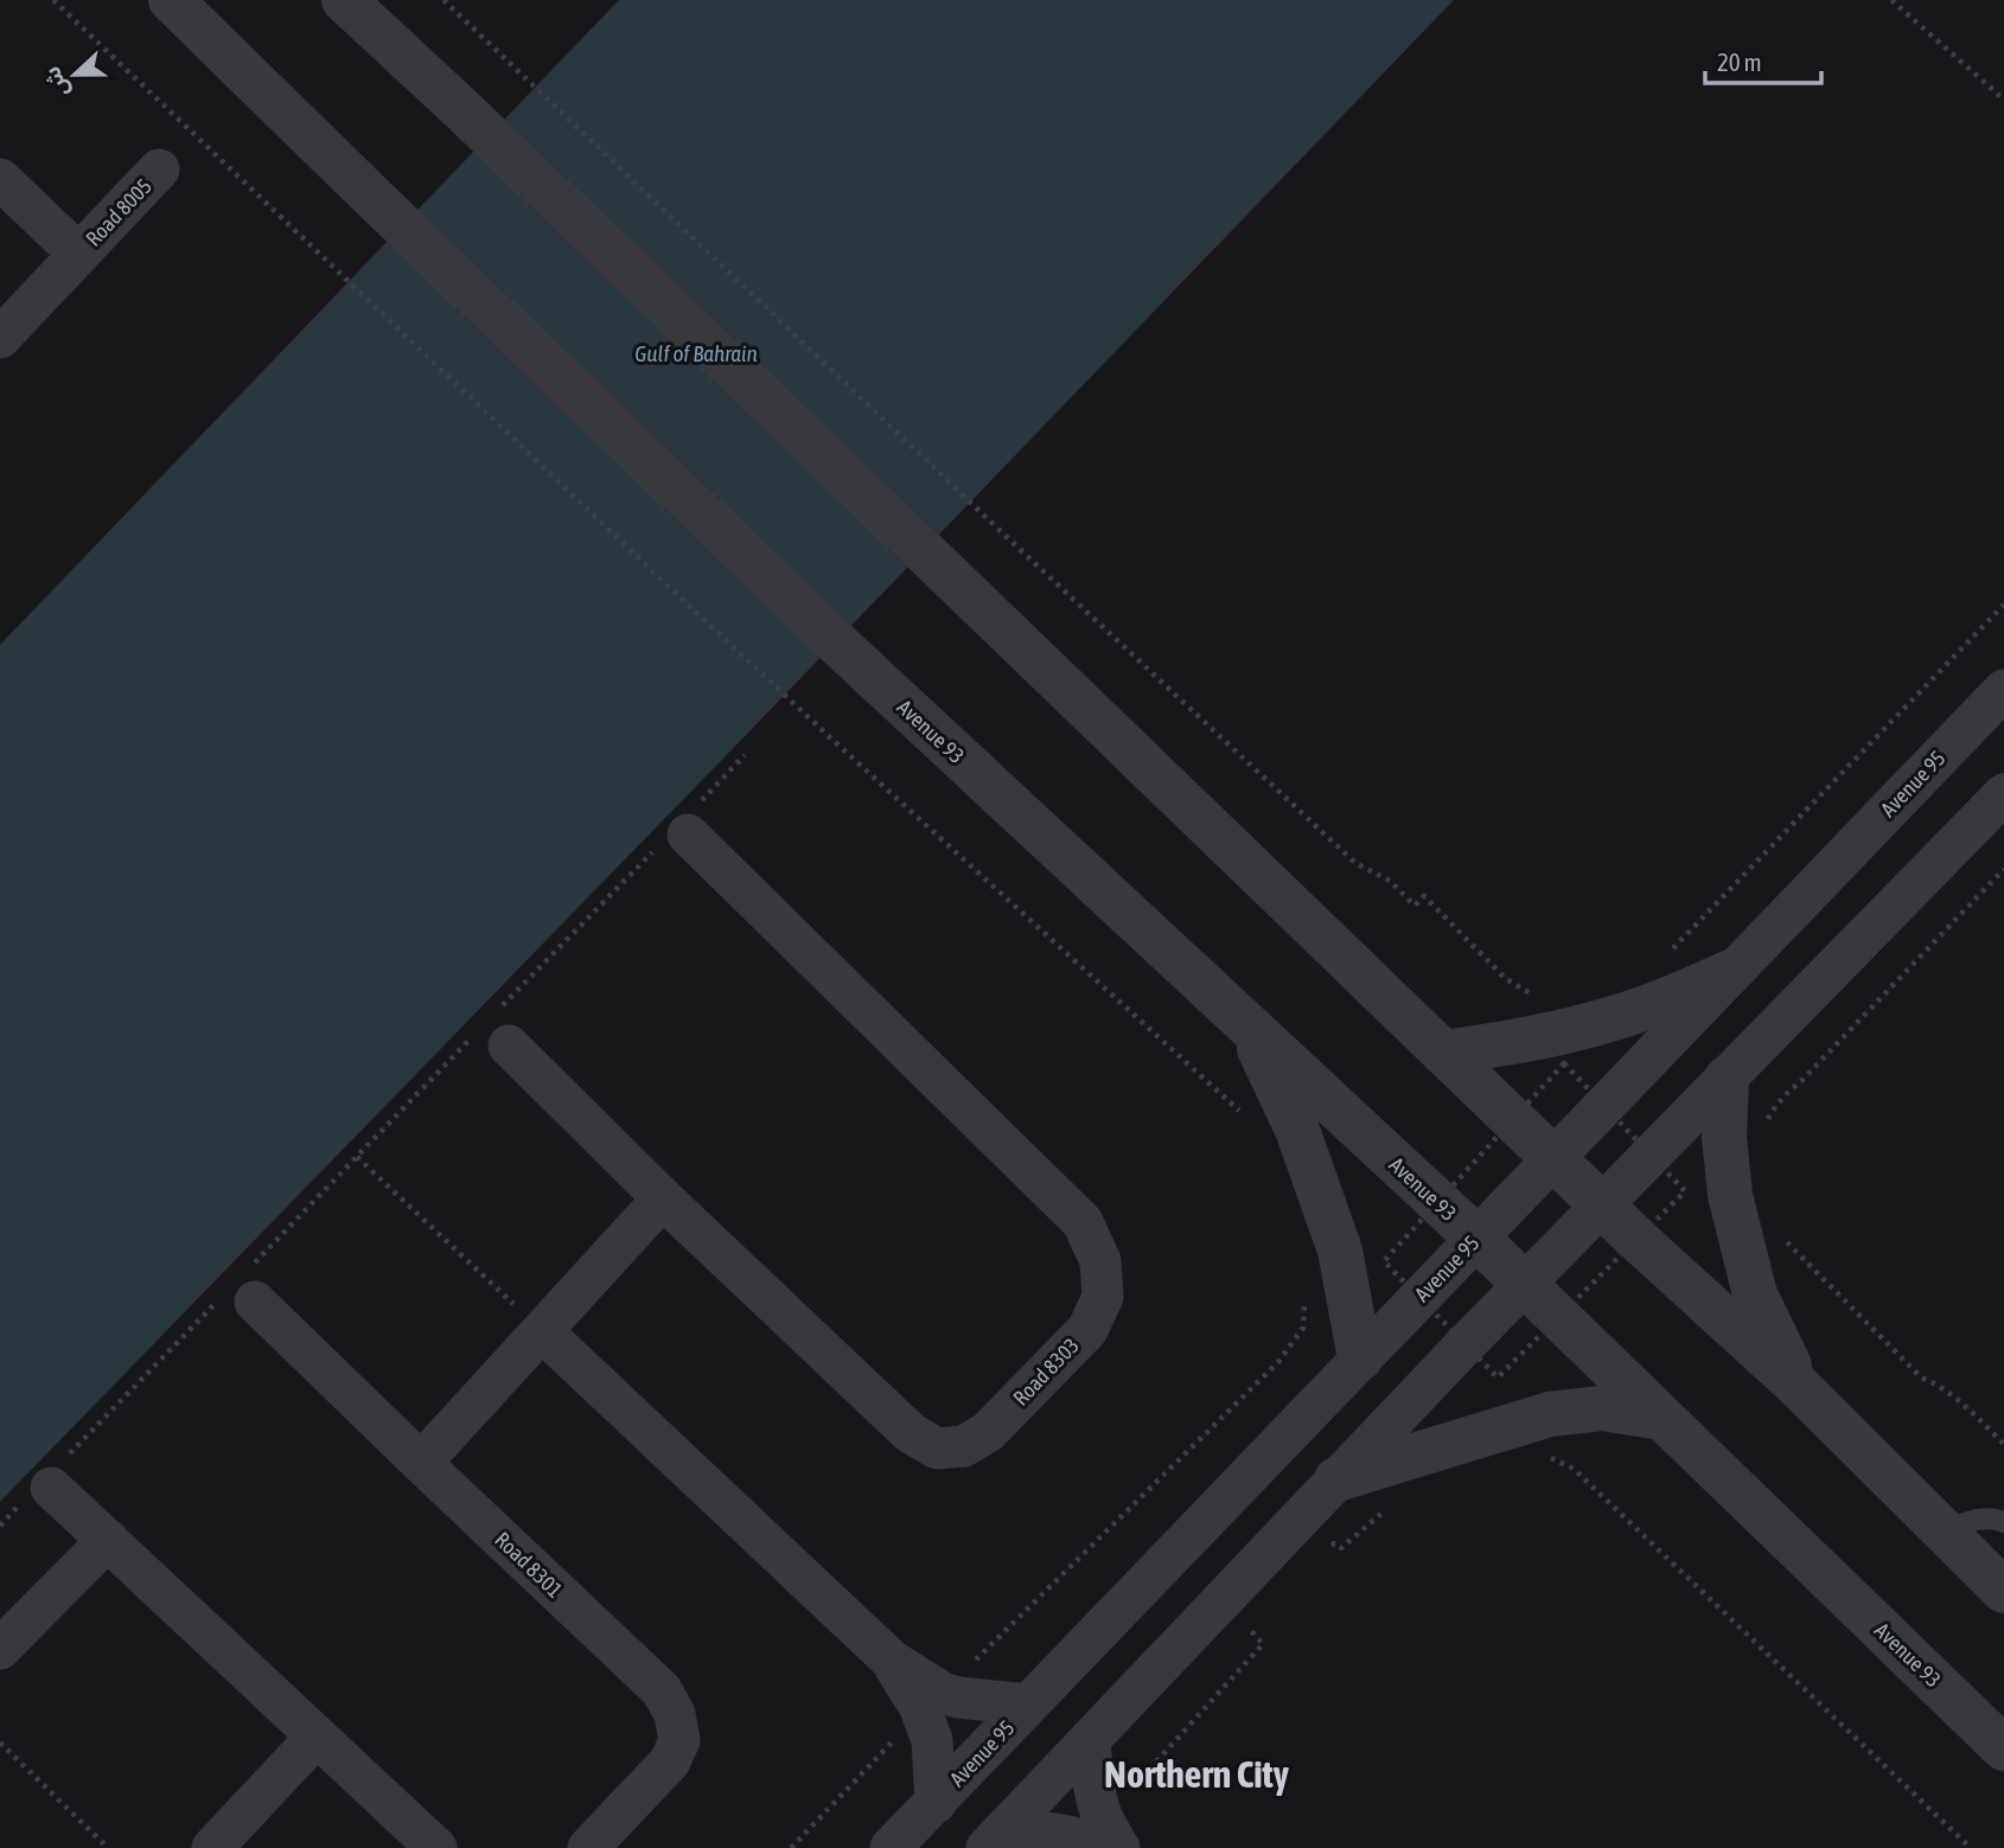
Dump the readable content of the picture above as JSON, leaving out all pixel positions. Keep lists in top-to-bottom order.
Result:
{
  "streets": {
    "street": [
      "Road 8005",
      "Avenue 93",
      "Avenue 95",
      "Road 8303",
      "Road 8301"
    ]
  },
  "crossings": [
    ["Avenue 93", "Avenue 95"]
  ],
  "districts": ["Northern City"],
  "water": ["Gulf of Bahrain"],
  "scale_bar": "20 m",
  "north": "left"
}
